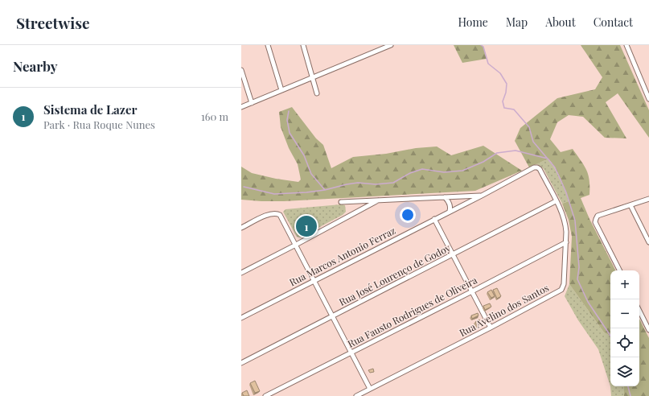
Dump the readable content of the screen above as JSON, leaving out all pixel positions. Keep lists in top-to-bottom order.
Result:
{
  "streets": {
    "street": [
      "Rua Marcos Antonio Ferraz",
      "Rua José Lourenço de Godoy",
      "Rua Avelino dos Santos",
      "Rua Fausto Rodrigues de Oliveira"
    ]
  },
  "crossings": [
    ["Rua Marcos Antonio Ferraz", "Rua Avelino dos Santos"],
    ["Rua José Lourenço de Godoy", "Rua Avelino dos Santos"],
    ["Rua Avelino dos Santos", "Rua Fausto Rodrigues de Oliveira"]
  ],
  "page": {
    "header": "Streetwise",
    "nav": [
      "Home",
      "Map",
      "About",
      "Contact"
    ],
    "heading": "Nearby",
    "list": [
      {
        "mark": "1",
        "name": "Sistema de Lazer",
        "note": "Park · Rua Roque Nunes",
        "value": "160 m"
      }
    ],
    "pins": "1",
    "map_buttons": ["+", "−"]
  }
}
